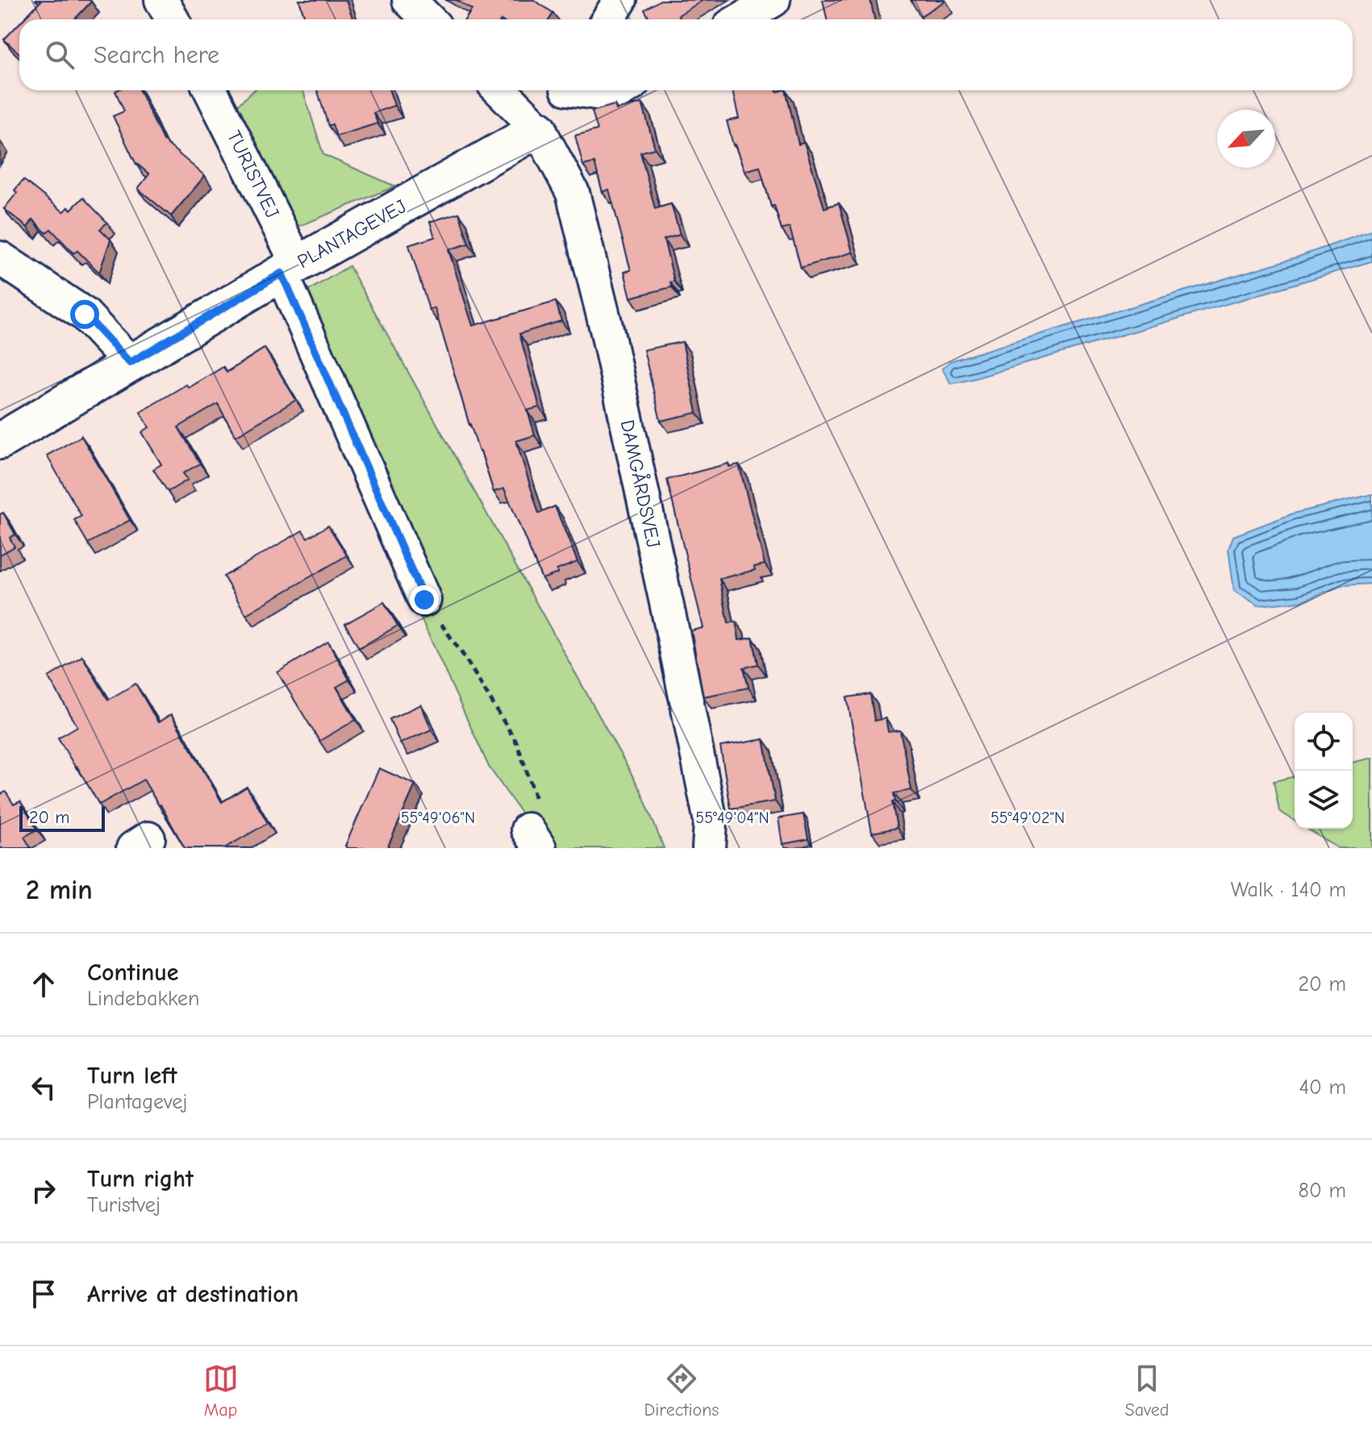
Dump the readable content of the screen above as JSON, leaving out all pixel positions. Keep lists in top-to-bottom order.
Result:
{
  "streets": {
    "street": ["TURISTVEJ", "PLANTAGEVEJ", "DAMGÅRDSVEJ"]
  },
  "crossings": [
    ["TURISTVEJ", "PLANTAGEVEJ"],
    ["PLANTAGEVEJ", "DAMGÅRDSVEJ"]
  ],
  "scale_bar": "20 m",
  "north": "bottom left",
  "page": {
    "search": "Search here",
    "scale": "20 m",
    "heading": ["2 min", "Walk · 140 m"],
    "list": [
      ["Continue", "Lindebakken", "20 m"],
      ["Turn left", "Plantagevej", "40 m"],
      ["Turn right", "Turistvej", "80 m"],
      "Arrive at destination"
    ],
    "nav": ["Map", "Directions", "Saved"]
  },
  "coordinates": ["55°49'06\"N", "55°49'04\"N", "55°49'02\"N"]
}
